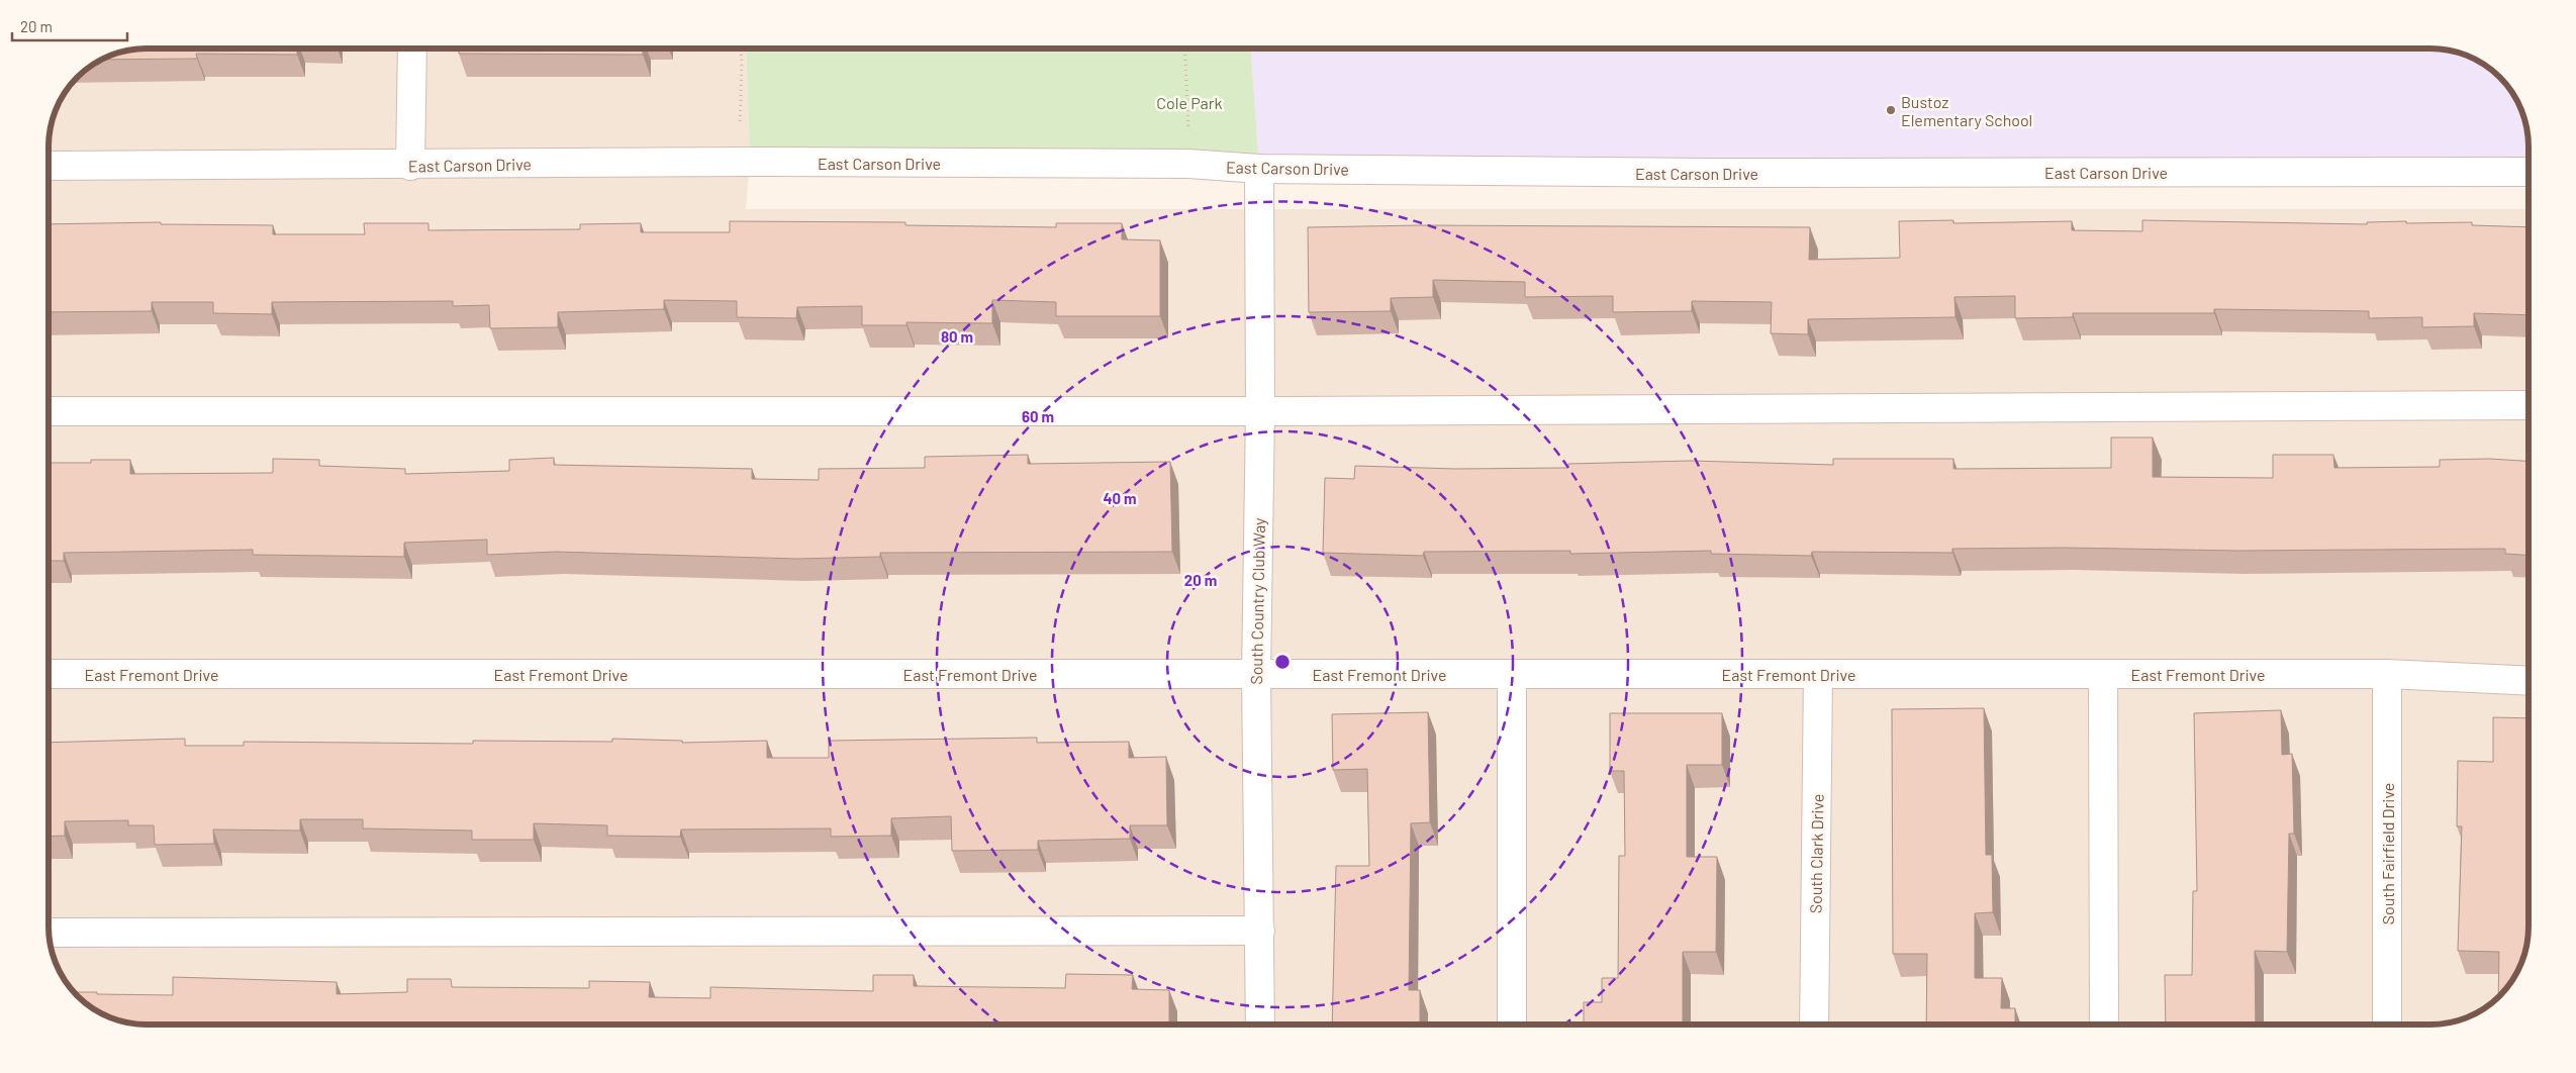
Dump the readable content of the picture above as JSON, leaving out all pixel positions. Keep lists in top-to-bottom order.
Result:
{
  "streets": {
    "street": [
      "East Carson Drive",
      "South Country Club Way",
      "East Fremont Drive",
      "South Clark Drive",
      "South Fairfield Drive"
    ]
  },
  "crossings": [
    ["East Carson Drive", "South Country Club Way"],
    ["South Country Club Way", "East Fremont Drive"],
    ["East Fremont Drive", "South Clark Drive"],
    ["East Fremont Drive", "South Fairfield Drive"]
  ],
  "parks": ["Cole Park"],
  "places": ["Bustoz Elementary School"],
  "scale_bar": "20 m",
  "rings": [
    "80 m",
    "60 m",
    "40 m",
    "20 m"
  ]
}
